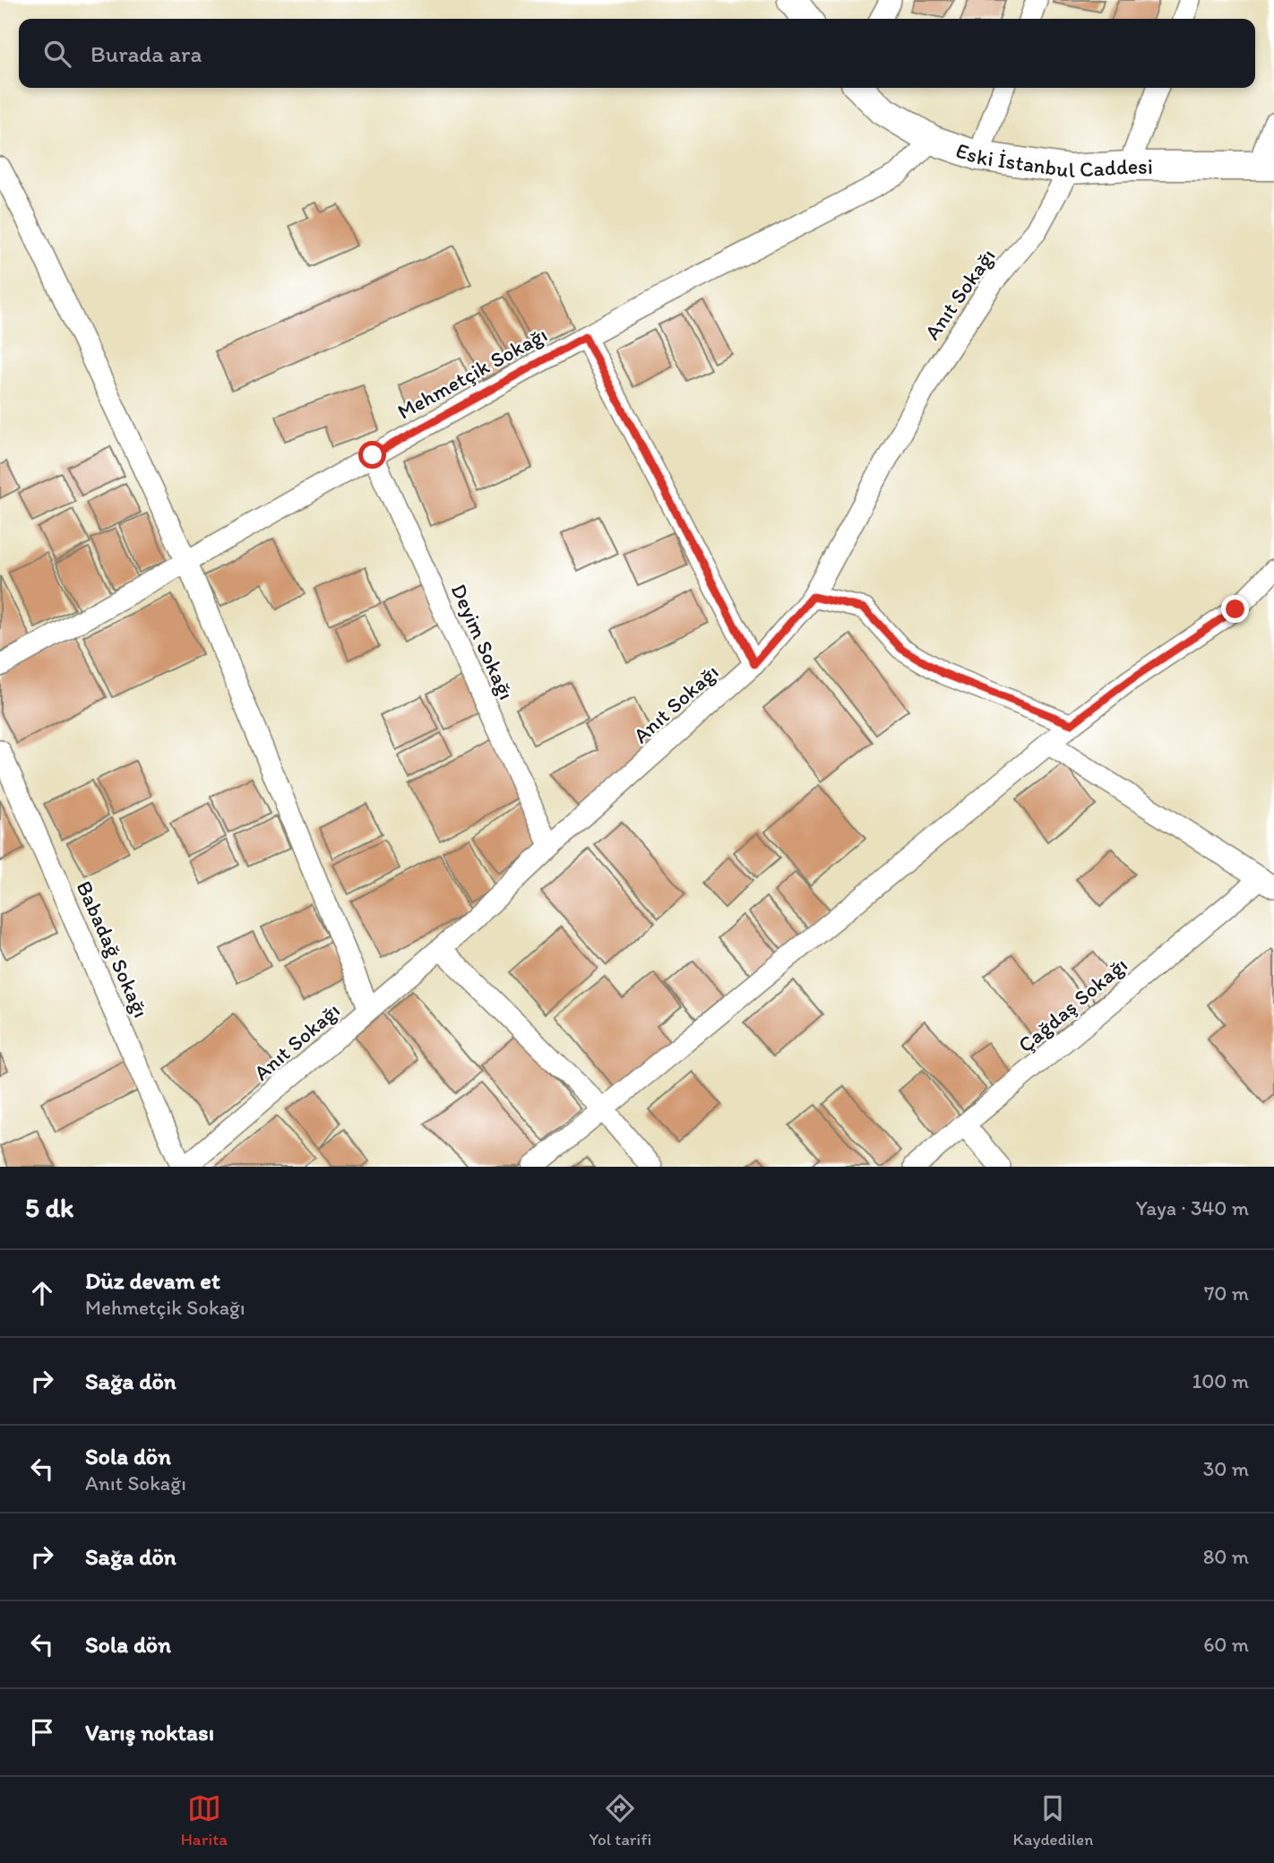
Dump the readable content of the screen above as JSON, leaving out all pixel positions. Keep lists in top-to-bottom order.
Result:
{
  "streets": {
    "main road": ["Eski İstanbul Caddesi"],
    "street": [
      "Anıt Sokağı",
      "Mehmetçik Sokağı",
      "Deyim Sokağı",
      "Babadağ Sokağı",
      "Çağdaş Sokağı"
    ]
  },
  "crossings": [
    ["Eski İstanbul Caddesi", "Anıt Sokağı"],
    ["Eski İstanbul Caddesi", "Mehmetçik Sokağı"],
    ["Anıt Sokağı", "Deyim Sokağı"],
    ["Anıt Sokağı", "Babadağ Sokağı"],
    ["Mehmetçik Sokağı", "Deyim Sokağı"]
  ],
  "page": {
    "search": "Burada ara",
    "heading": ["5 dk", "Yaya · 340 m"],
    "list": [
      ["Düz devam et", "Mehmetçik Sokağı", "70 m"],
      ["Sağa dön", "100 m"],
      ["Sola dön", "Anıt Sokağı", "30 m"],
      ["Sağa dön", "80 m"],
      ["Sola dön", "60 m"],
      "Varış noktası"
    ],
    "nav": ["Harita", "Yol tarifi", "Kaydedilen"]
  }
}
